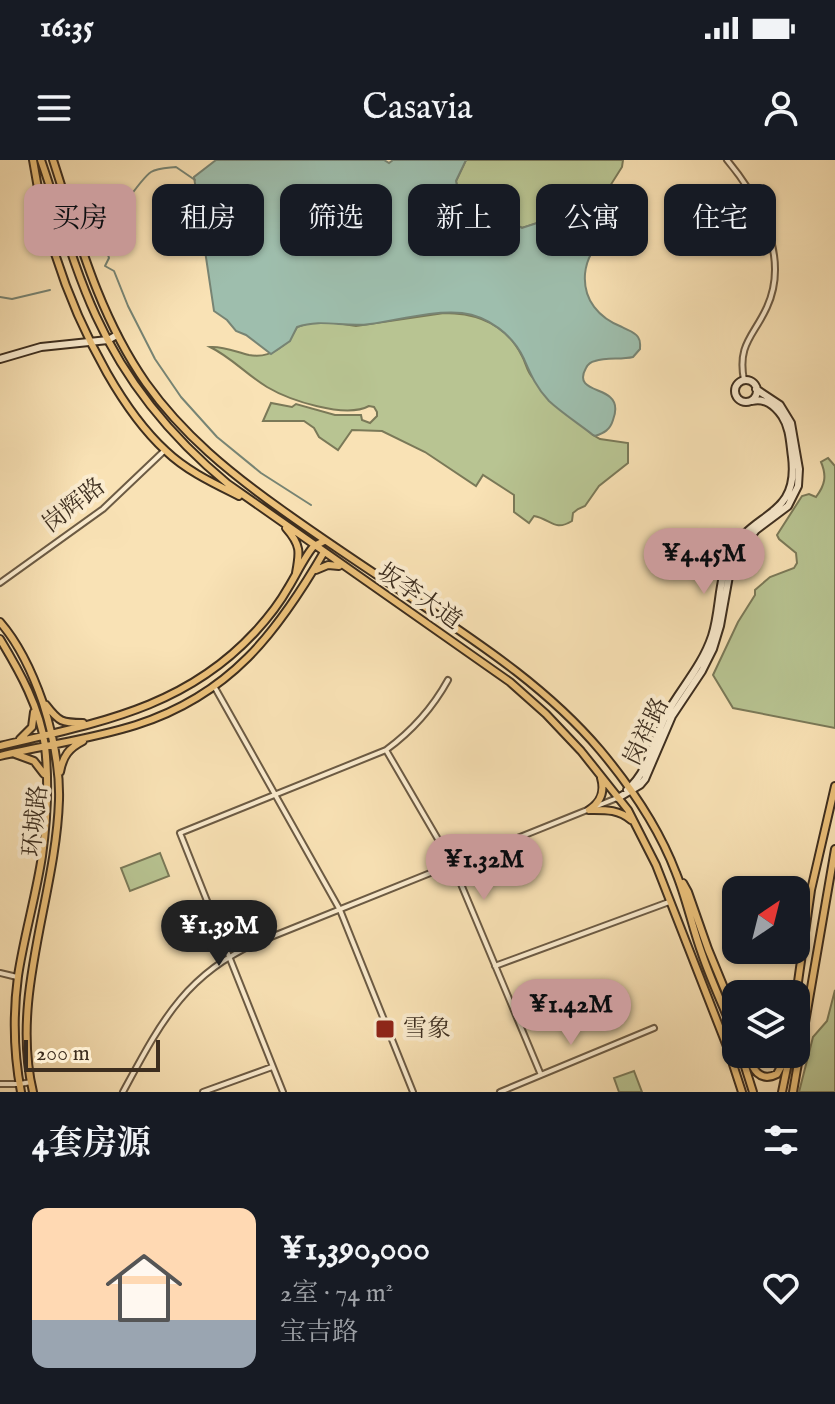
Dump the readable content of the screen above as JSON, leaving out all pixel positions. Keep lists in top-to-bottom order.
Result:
{
  "streets": {
    "main road": ["坂李大道", "环城路"],
    "street": ["岗辉路", "岗祥路"]
  },
  "crossings": [
    ["坂李大道", "岗祥路"]
  ],
  "places": {
    "transit": ["雪象"]
  },
  "scale_bar": "200 m",
  "north": "top right",
  "page": {
    "status": "16:35",
    "header": "Casavia",
    "chip": [
      "买房",
      "租房",
      "筛选",
      "新上",
      "公寓",
      "住宅"
    ],
    "price": [
      "¥4.45M",
      "¥1.32M",
      "¥1.39M",
      "¥1.42M"
    ],
    "scale": "200 m",
    "heading": "4套房源",
    "list": [
      {
        "name": "¥1,390,000",
        "note": "2室 · 74 m² · 宝吉路"
      }
    ]
  }
}
